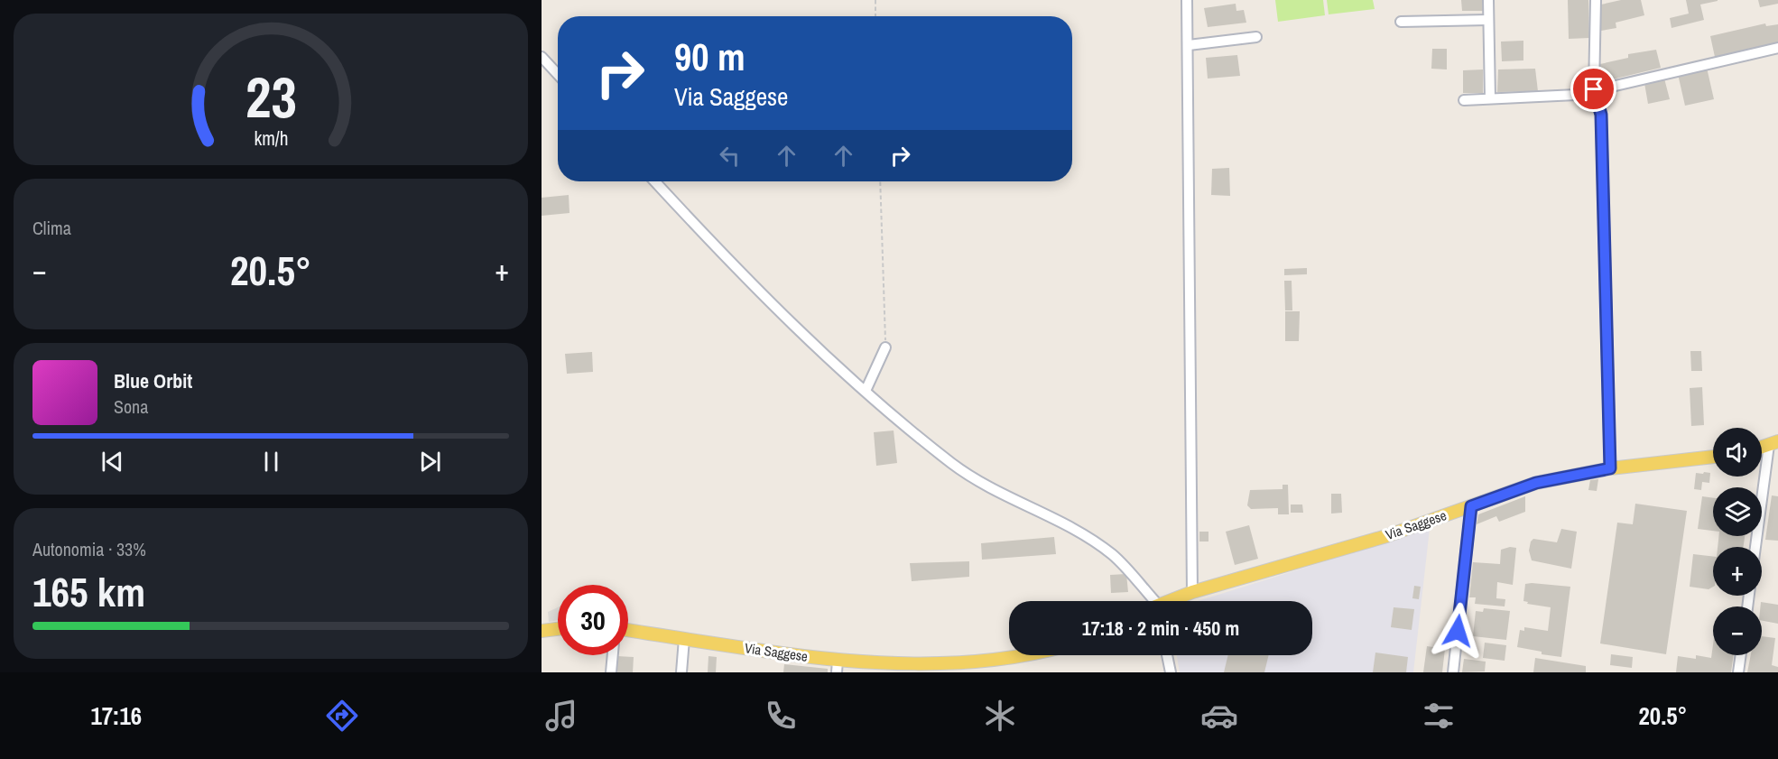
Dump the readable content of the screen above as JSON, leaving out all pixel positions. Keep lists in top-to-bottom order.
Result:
{
  "streets": {
    "main road": ["Via Saggese"]
  },
  "page": {
    "turn": ["90 m", "Via Saggese"],
    "tile": [
      "Clima",
      ["Autonomia · 33%", "165 km"]
    ],
    "heat": ["−", "20.5°", "+"],
    "song": ["Blue Orbit", "Sona"],
    "map_buttons": ["+", "−"],
    "limit": "30",
    "trip": "17:18 · 2 min · 450 m",
    "tabs": ["17:16", "20.5°"],
    "gauge": ["23", "km/h"]
  }
}
